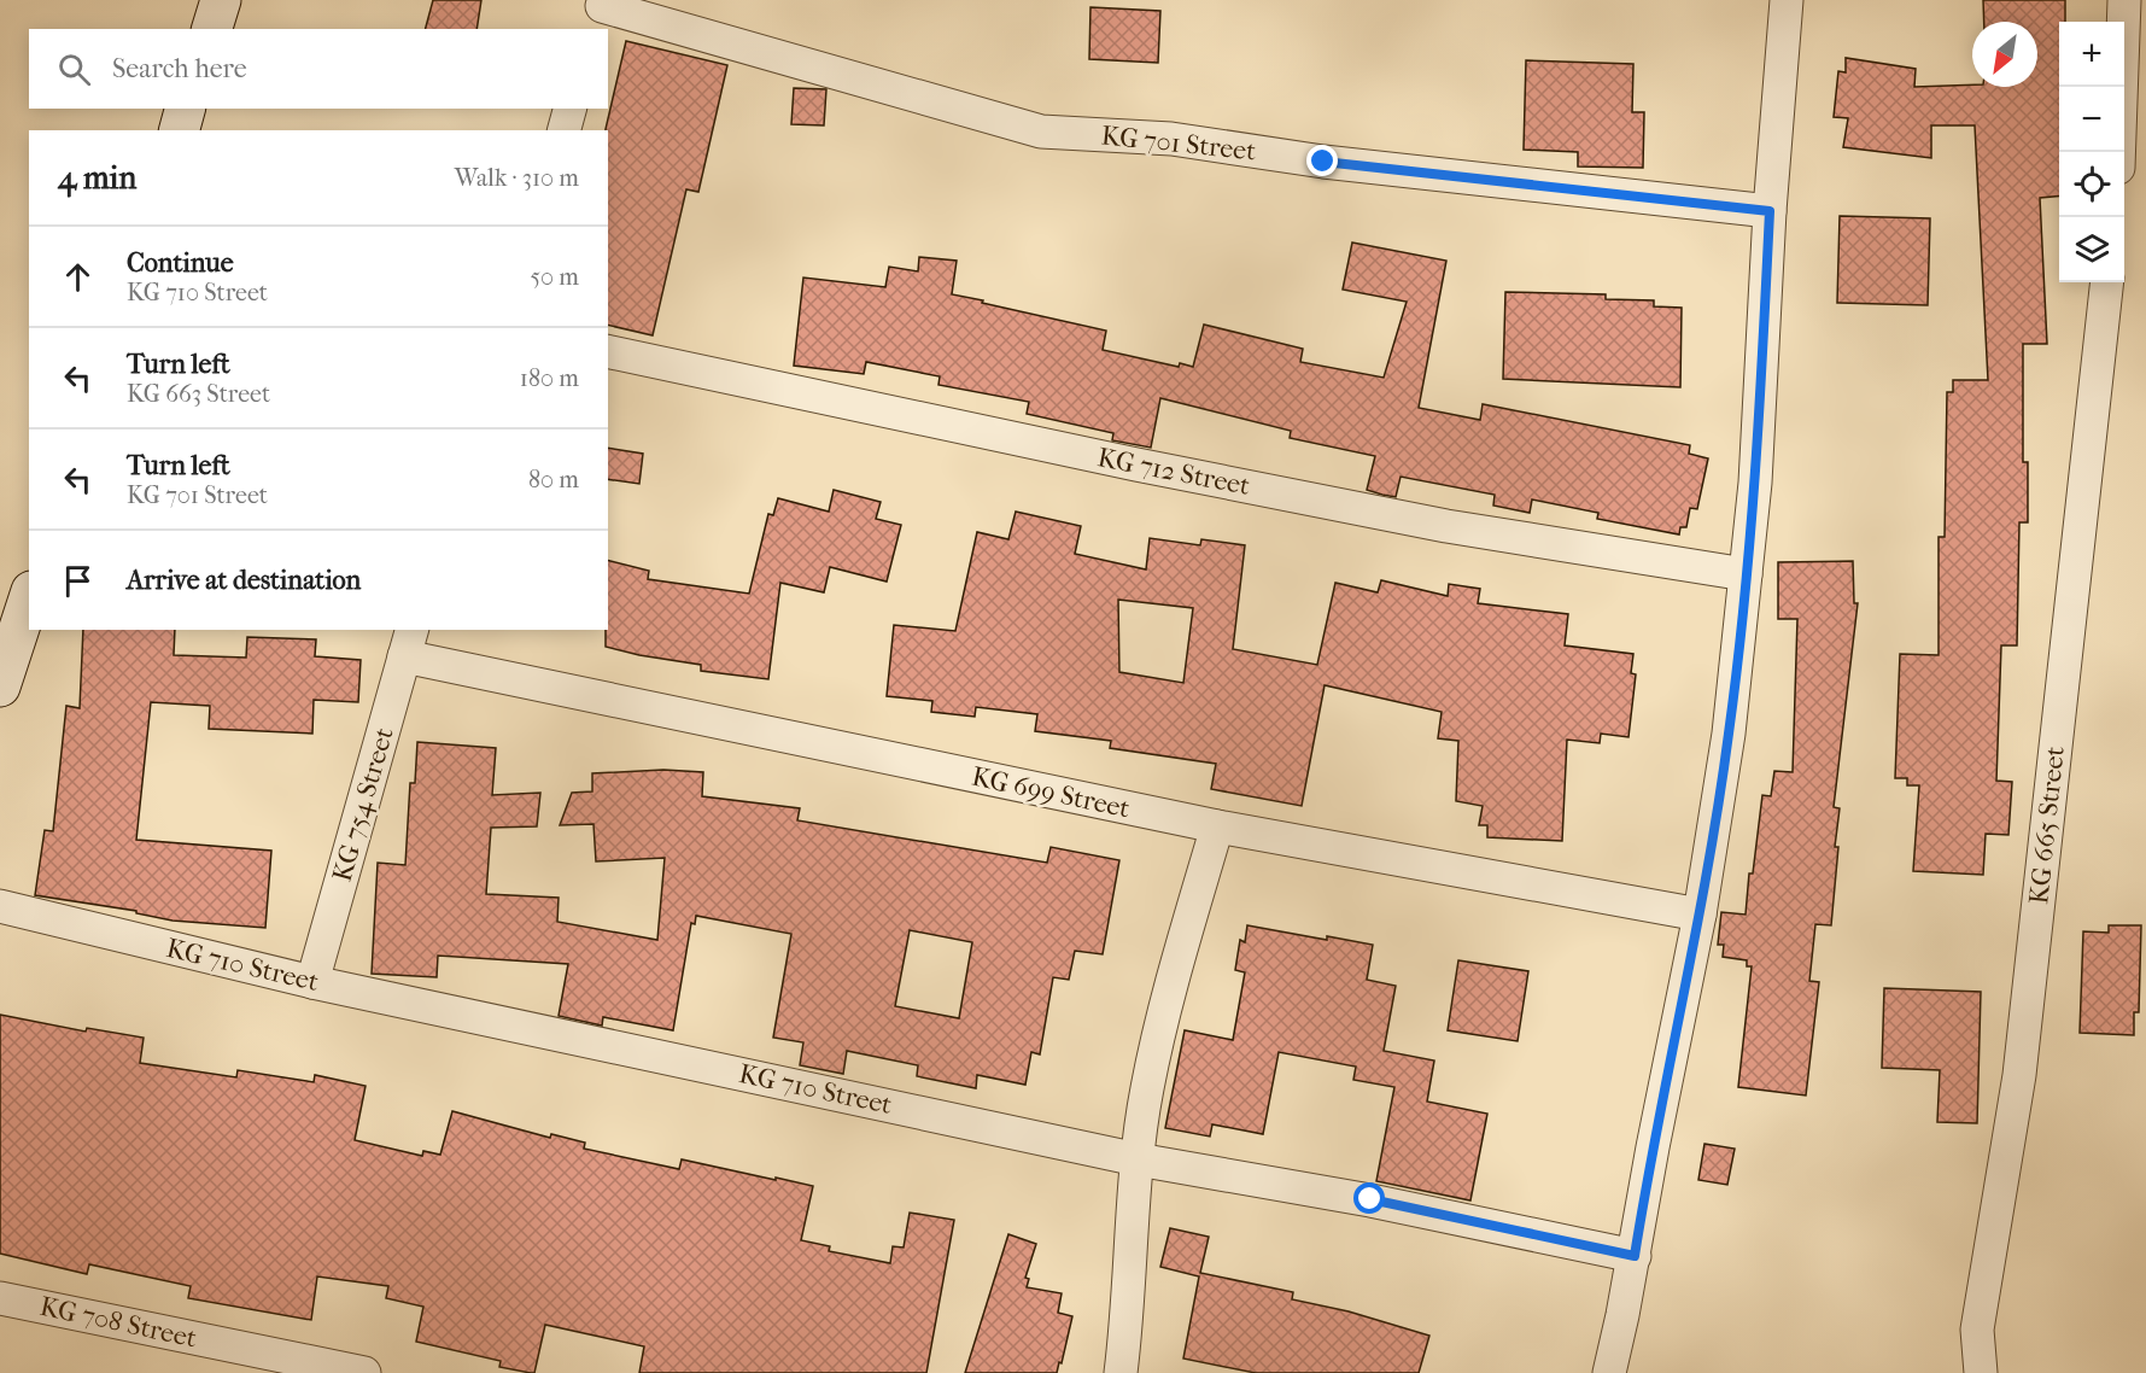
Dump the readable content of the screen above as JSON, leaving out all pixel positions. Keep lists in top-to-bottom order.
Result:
{
  "streets": {
    "street": [
      "KG 701 Street",
      "KG 712 Street",
      "KG 699 Street",
      "KG 754 Street",
      "KG 665 Street",
      "KG 710 Street",
      "KG 708 Street"
    ]
  },
  "crossings": [
    ["KG 699 Street", "KG 754 Street"],
    ["KG 754 Street", "KG 710 Street"]
  ],
  "north": "bottom left",
  "page": {
    "map_buttons": ["+", "−"],
    "search": "Search here",
    "heading": ["4 min", "Walk · 310 m"],
    "list": [
      ["Continue", "KG 710 Street", "50 m"],
      ["Turn left", "KG 663 Street", "180 m"],
      ["Turn left", "KG 701 Street", "80 m"],
      "Arrive at destination"
    ]
  }
}
